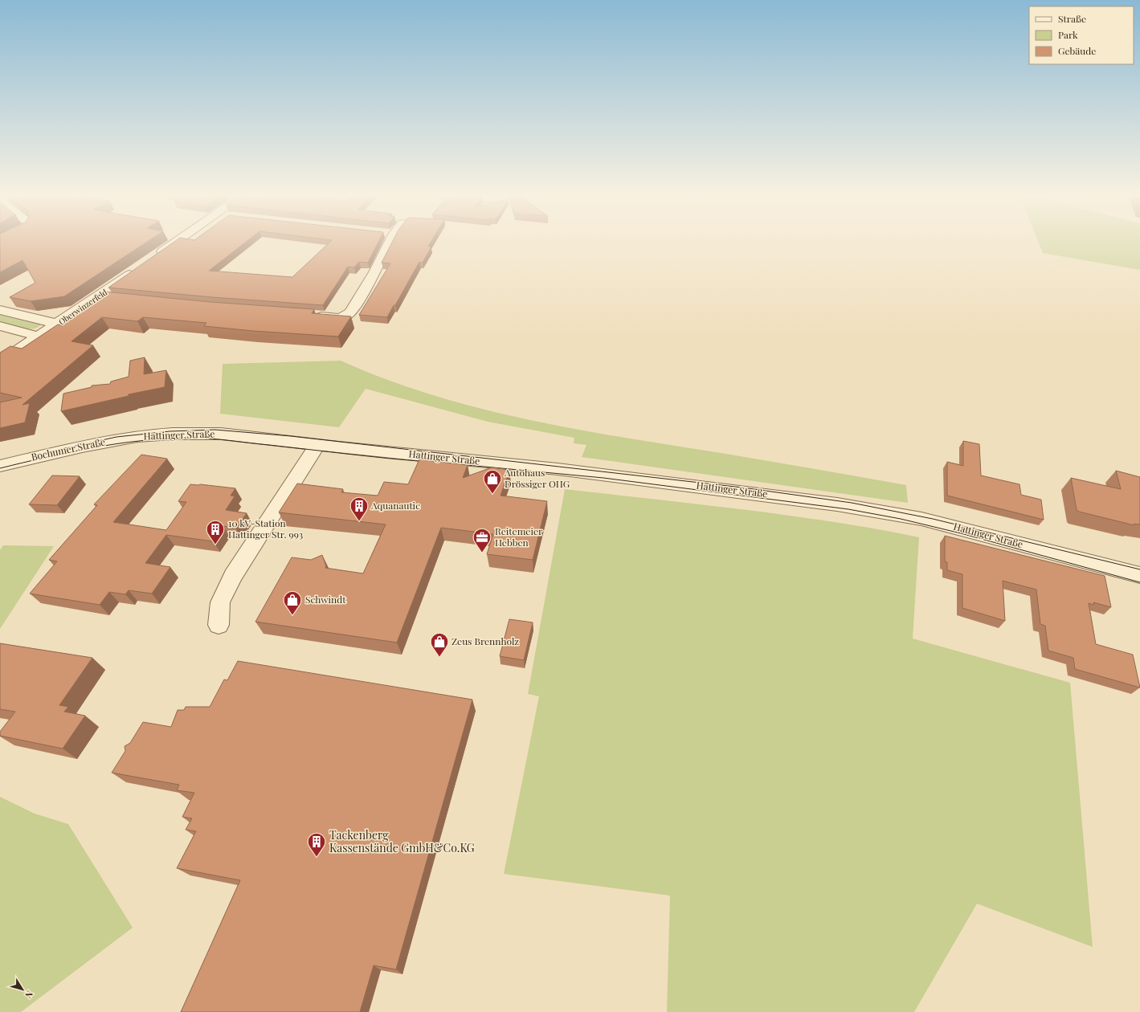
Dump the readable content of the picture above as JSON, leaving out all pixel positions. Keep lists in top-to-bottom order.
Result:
{
  "streets": {
    "street": ["Oberwinzerfeld", "Hattinger Straße", "Bochumer Straße"]
  },
  "crossings": [
    ["Hattinger Straße", "Bochumer Straße"]
  ],
  "places": {
    "shop": ["Autohaus Drössiger OHG", "Schwindt", "Zeus Brennholz"],
    "building": ["Aquanautic", "10 kV-Station Hattinger Str. 993", "Tackenberg Kassenstände GmbH&Co.KG"],
    "office": ["Reitemeier Hebben"]
  },
  "legend": ["Straße", "Park", "Gebäude"],
  "north": "bottom right"
}
